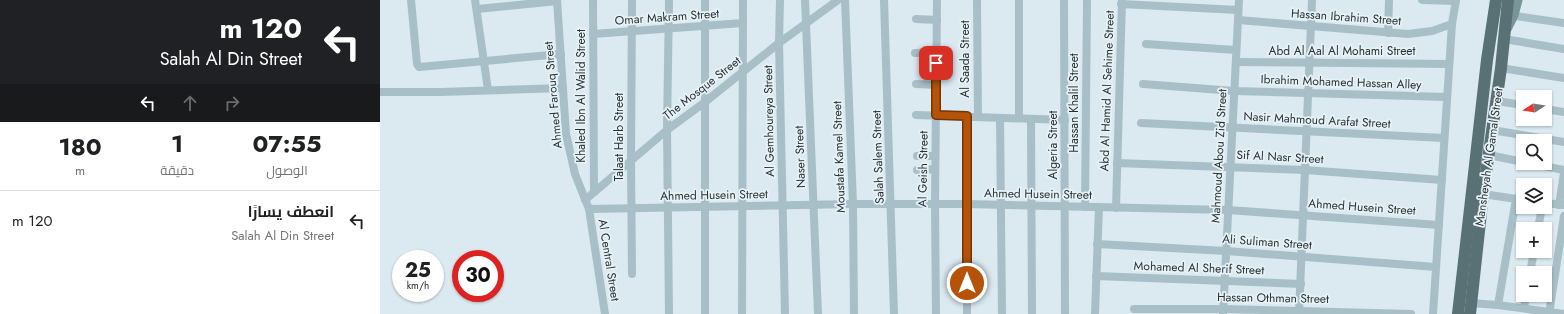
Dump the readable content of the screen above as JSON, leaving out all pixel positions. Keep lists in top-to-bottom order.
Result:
{
  "streets": {
    "main road": ["Mansheyah Al Gamal Street"],
    "street": [
      "Omar Makram Street",
      "Hassan Ibrahim Street",
      "Abd Al Aal Al Mohami Street",
      "Al Saada Street",
      "Ibrahim Mohamed Hassan Alley",
      "The Mosque Street",
      "Abd Al Hamid Al Sehime Street",
      "Ahmed Farouq Street",
      "Khaled Ibn Al Walid Street",
      "Hassan Khalil Street",
      "Nasir Mahmoud Arafat Street",
      "Al Gemhoureya Street",
      "Talaat Harb Street",
      "Algeria Street",
      "Mahmoud Abou Zid Street",
      "Naser Street",
      "Moustafa Kamel Street",
      "Salah Salem Street",
      "Sif Al Nasr Street",
      "Al Geish Street",
      "Ahmed Husein Street",
      "Ali Suliman Street",
      "Al Central Street",
      "Mohamed Al Sherif Street",
      "Hassan Othman Street"
    ]
  },
  "crossings": [
    ["Omar Makram Street", "Khaled Ibn Al Walid Street"],
    ["Omar Makram Street", "Talaat Harb Street"],
    ["Hassan Ibrahim Street", "Mahmoud Abou Zid Street"],
    ["Abd Al Aal Al Mohami Street", "Mahmoud Abou Zid Street"],
    ["Ibrahim Mohamed Hassan Alley", "Mahmoud Abou Zid Street"],
    ["The Mosque Street", "Ahmed Farouq Street"],
    ["The Mosque Street", "Khaled Ibn Al Walid Street"],
    ["The Mosque Street", "Al Gemhoureya Street"],
    ["The Mosque Street", "Talaat Harb Street"],
    ["The Mosque Street", "Naser Street"],
    ["Abd Al Hamid Al Sehime Street", "Sif Al Nasr Street"],
    ["Abd Al Hamid Al Sehime Street", "Ahmed Husein Street"],
    ["Ahmed Farouq Street", "Ahmed Husein Street"],
    ["Ahmed Farouq Street", "Al Central Street"],
    ["Hassan Khalil Street", "Ahmed Husein Street"],
    ["Nasir Mahmoud Arafat Street", "Mahmoud Abou Zid Street"],
    ["Al Gemhoureya Street", "Ahmed Husein Street"],
    ["Talaat Harb Street", "Ahmed Husein Street"],
    ["Algeria Street", "Ahmed Husein Street"],
    ["Mahmoud Abou Zid Street", "Sif Al Nasr Street"],
    ["Mahmoud Abou Zid Street", "Ahmed Husein Street"],
    ["Mahmoud Abou Zid Street", "Ali Suliman Street"],
    ["Mahmoud Abou Zid Street", "Mohamed Al Sherif Street"],
    ["Mahmoud Abou Zid Street", "Hassan Othman Street"],
    ["Naser Street", "Ahmed Husein Street"],
    ["Moustafa Kamel Street", "Ahmed Husein Street"],
    ["Salah Salem Street", "Ahmed Husein Street"],
    ["Al Geish Street", "Ahmed Husein Street"],
    ["Ahmed Husein Street", "Al Central Street"]
  ],
  "north": "left",
  "page": {
    "turn": ["120 m", "Salah Al Din Street"],
    "map_buttons": ["+", "−"],
    "eta": [
      "07:55",
      "الوصول",
      "1",
      "دقيقة",
      "180",
      "m"
    ],
    "list": [
      {
        "name": "انعطف يسارًا",
        "note": "Salah Al Din Street",
        "value": "120 m"
      }
    ],
    "speed": "25 km/h",
    "limit": "30"
  }
}
